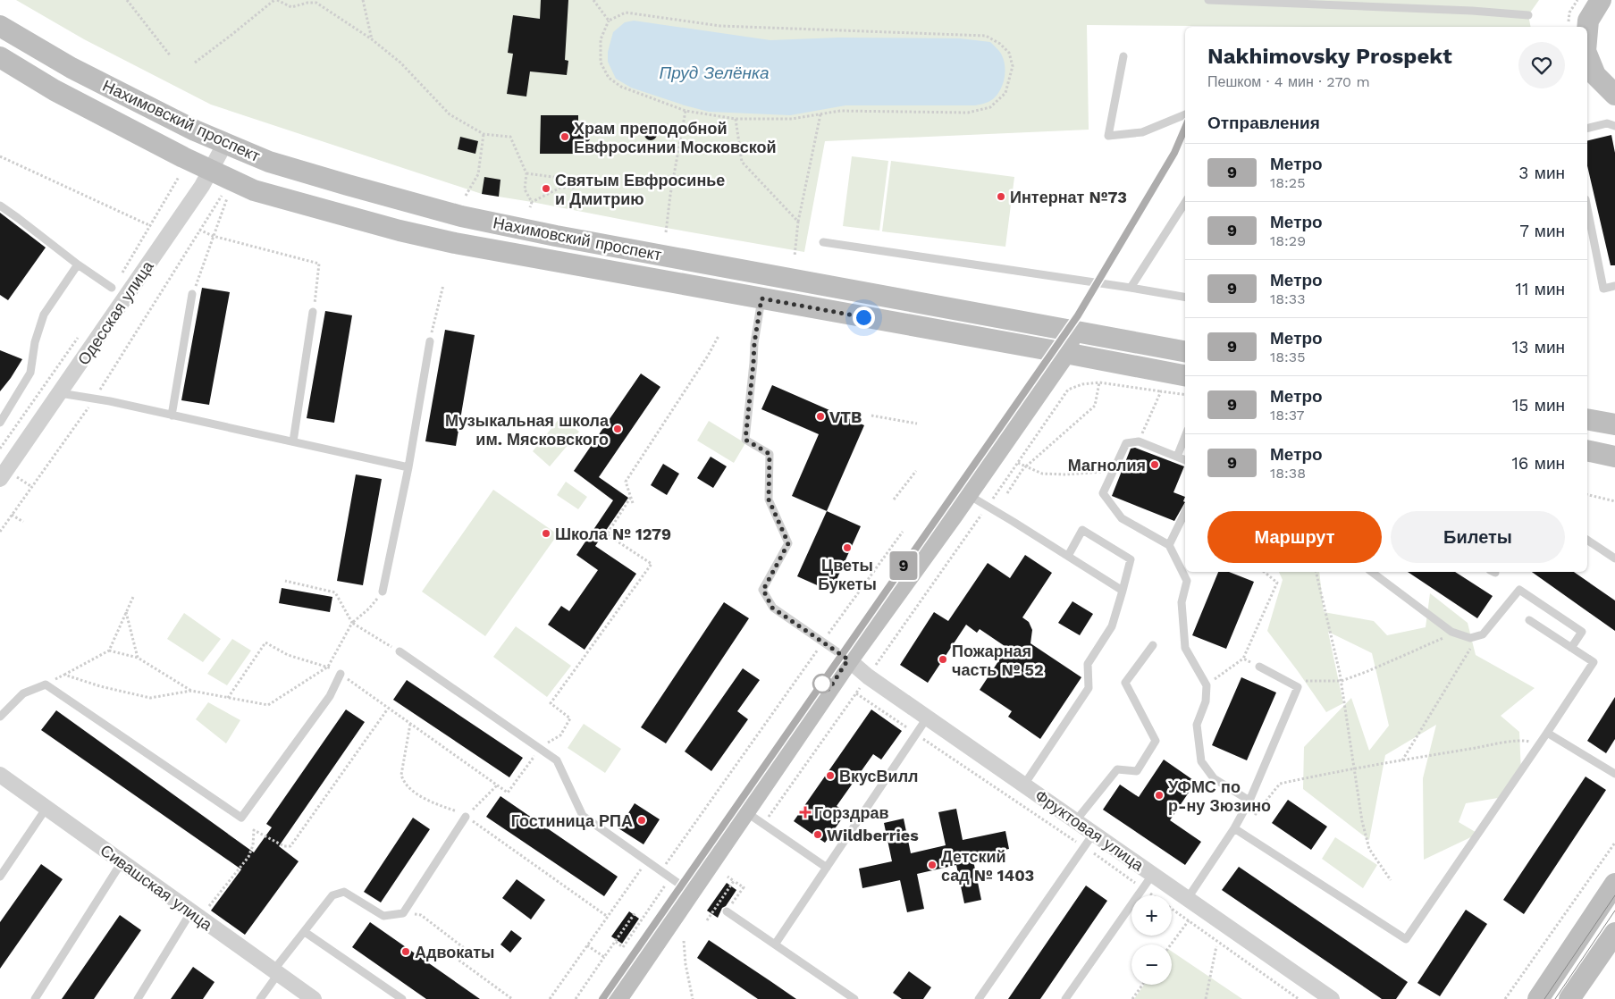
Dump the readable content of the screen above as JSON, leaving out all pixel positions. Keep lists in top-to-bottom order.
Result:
{
  "streets": {
    "main road": ["Нахимовский проспект"],
    "street": ["Одесская улица", "Фруктовая улица", "Сивашская улица"]
  },
  "crossings": [
    ["Нахимовский проспект", "Одесская улица"]
  ],
  "water": ["Пруд Зелёнка"],
  "places": {
    "other": [
      "Храм преподобной Евфросинии Московской",
      "Святым Евфросинье и Дмитрию",
      "Интернат №73",
      "VTB",
      "Музыкальная школа им. Мясковского",
      "Магнолия",
      "Школа № 1279",
      "Цветы Букеты",
      "Пожарная часть № 52",
      "ВкусВилл",
      "УФМС по р-ну Зюзино",
      "Гостиница РПА",
      "Wildberries",
      "Детский сад № 1403",
      "Адвокаты"
    ],
    "health": ["Горздрав"]
  },
  "lines": ["metro line 9"],
  "page": {
    "on_map": "9",
    "heading": [
      ["Nakhimovsky Prospekt", "Пешком · 4 мин · 270 m"],
      "Отправления"
    ],
    "list": [
      {
        "mark": "9",
        "name": "Метро",
        "note": "18:25",
        "value": "3 мин"
      },
      {
        "mark": "9",
        "name": "Метро",
        "note": "18:29",
        "value": "7 мин"
      },
      {
        "mark": "9",
        "name": "Метро",
        "note": "18:33",
        "value": "11 мин"
      },
      {
        "mark": "9",
        "name": "Метро",
        "note": "18:35",
        "value": "13 мин"
      },
      {
        "mark": "9",
        "name": "Метро",
        "note": "18:37",
        "value": "15 мин"
      },
      {
        "mark": "9",
        "name": "Метро",
        "note": "18:38",
        "value": "16 мин"
      }
    ],
    "buttons": ["Маршрут", "Билеты"],
    "map_buttons": ["+", "−"]
  }
}
